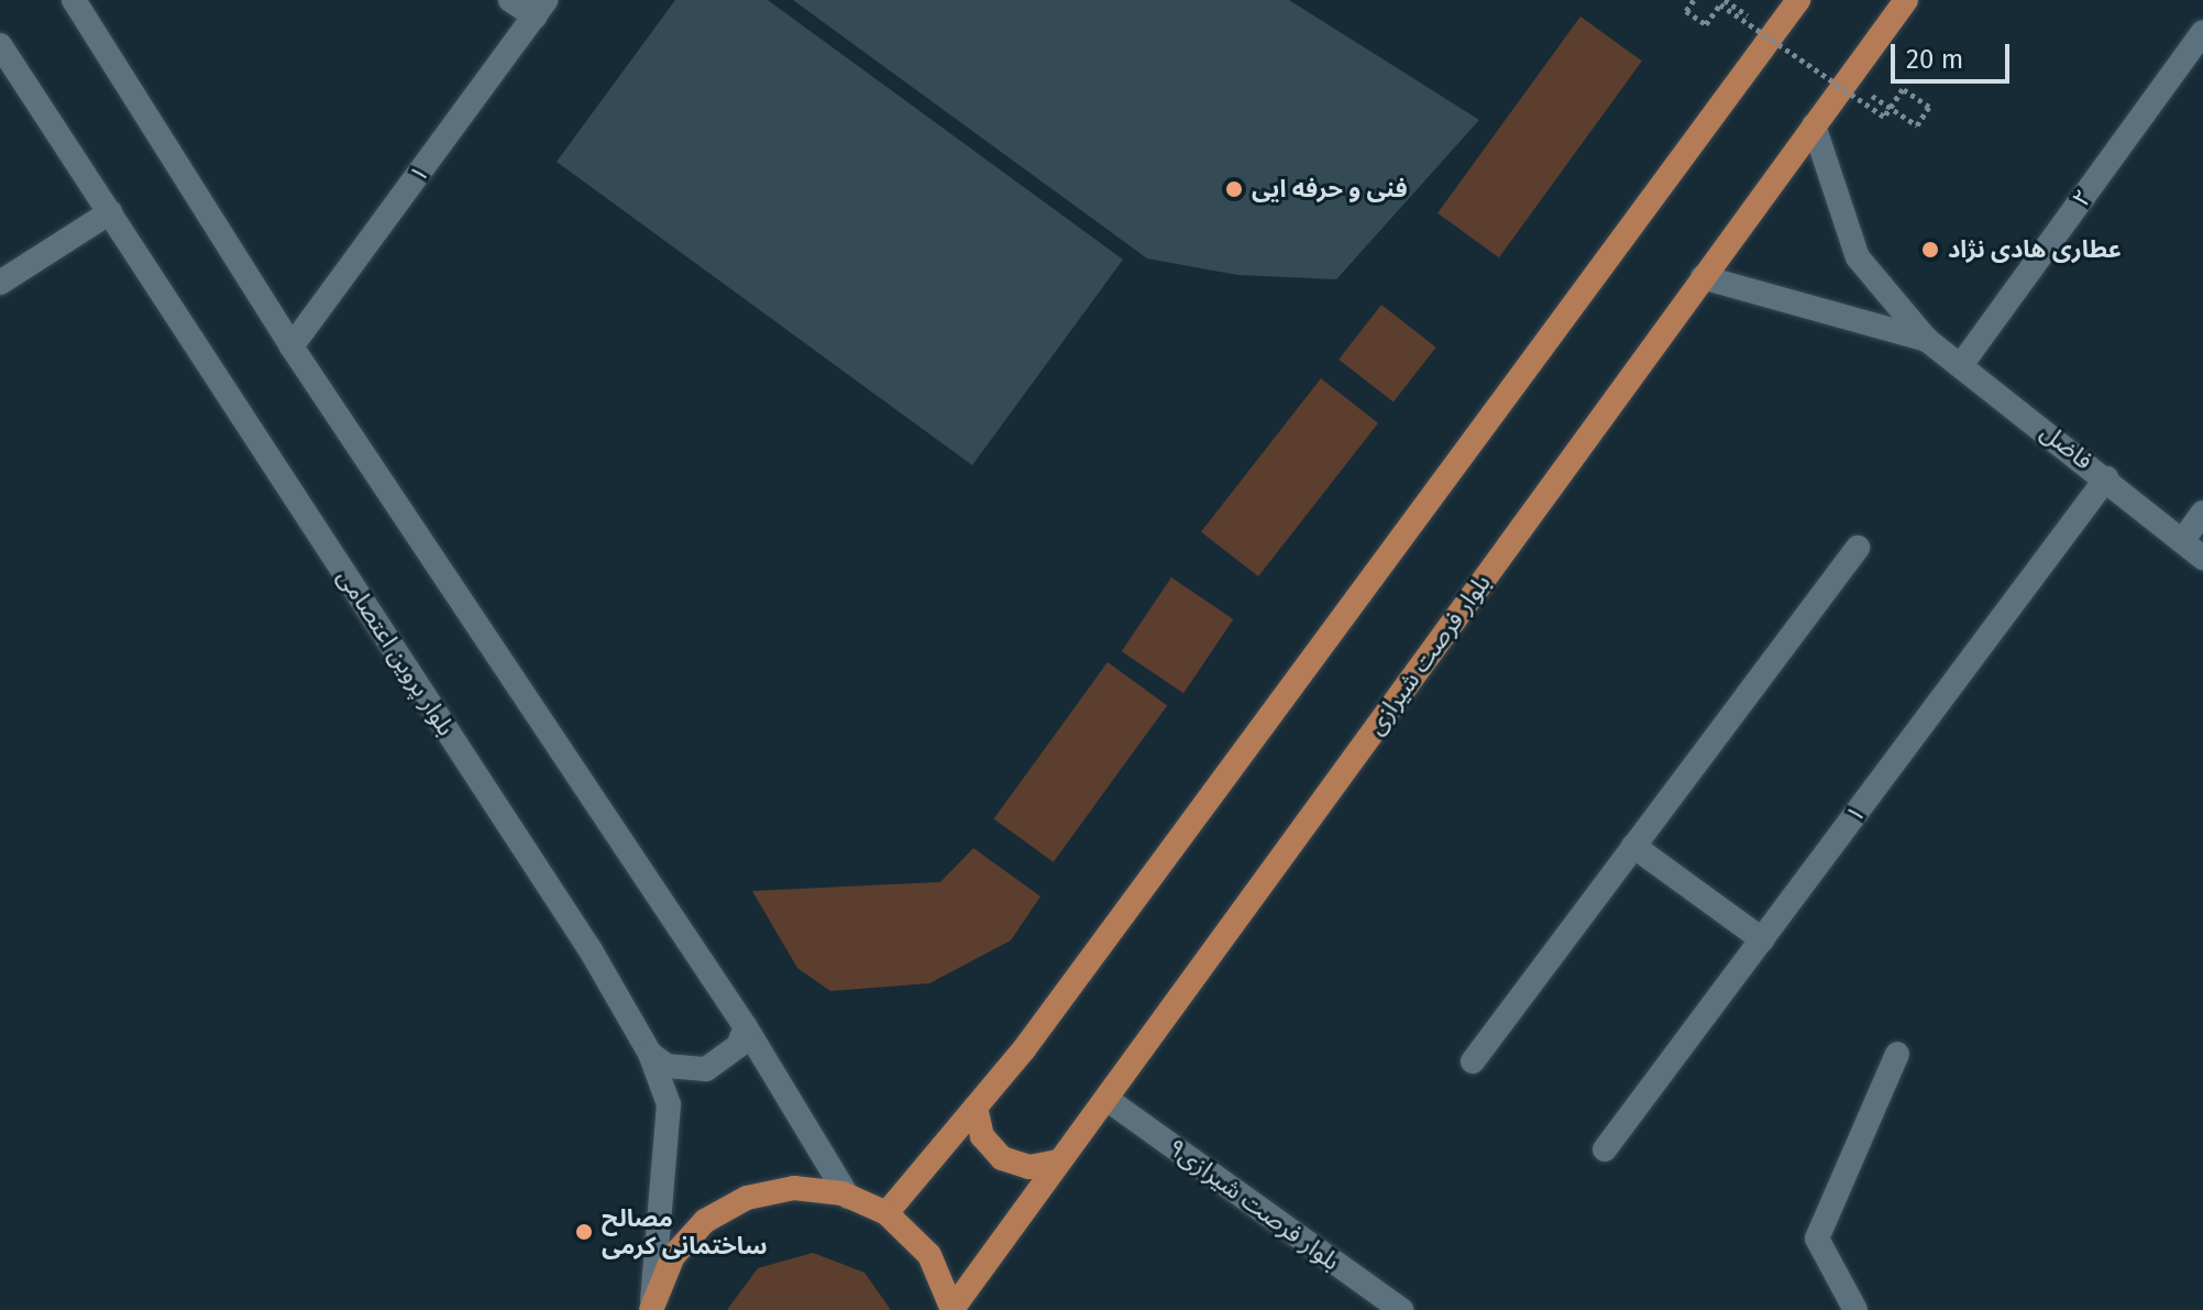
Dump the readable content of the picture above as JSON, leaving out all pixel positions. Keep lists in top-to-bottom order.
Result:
{
  "streets": {
    "main road": ["بلوار فرصت شیرازی"],
    "street": [
      "۱",
      "۲",
      "فاضل",
      "بلوار پروین اعتصامی",
      "۹بلوار فرصت شیرازی"
    ]
  },
  "crossings": [
    ["۱", "فاضل"],
    ["۲", "فاضل"],
    ["فاضل", "بلوار فرصت شیرازی"],
    ["بلوار فرصت شیرازی", "۹بلوار فرصت شیرازی"]
  ],
  "places": ["فنی و حرفه ایی", "عطاری هادی نژاد", "مصالح ساختمانی کرمی"],
  "scale_bar": "20 m"
}
